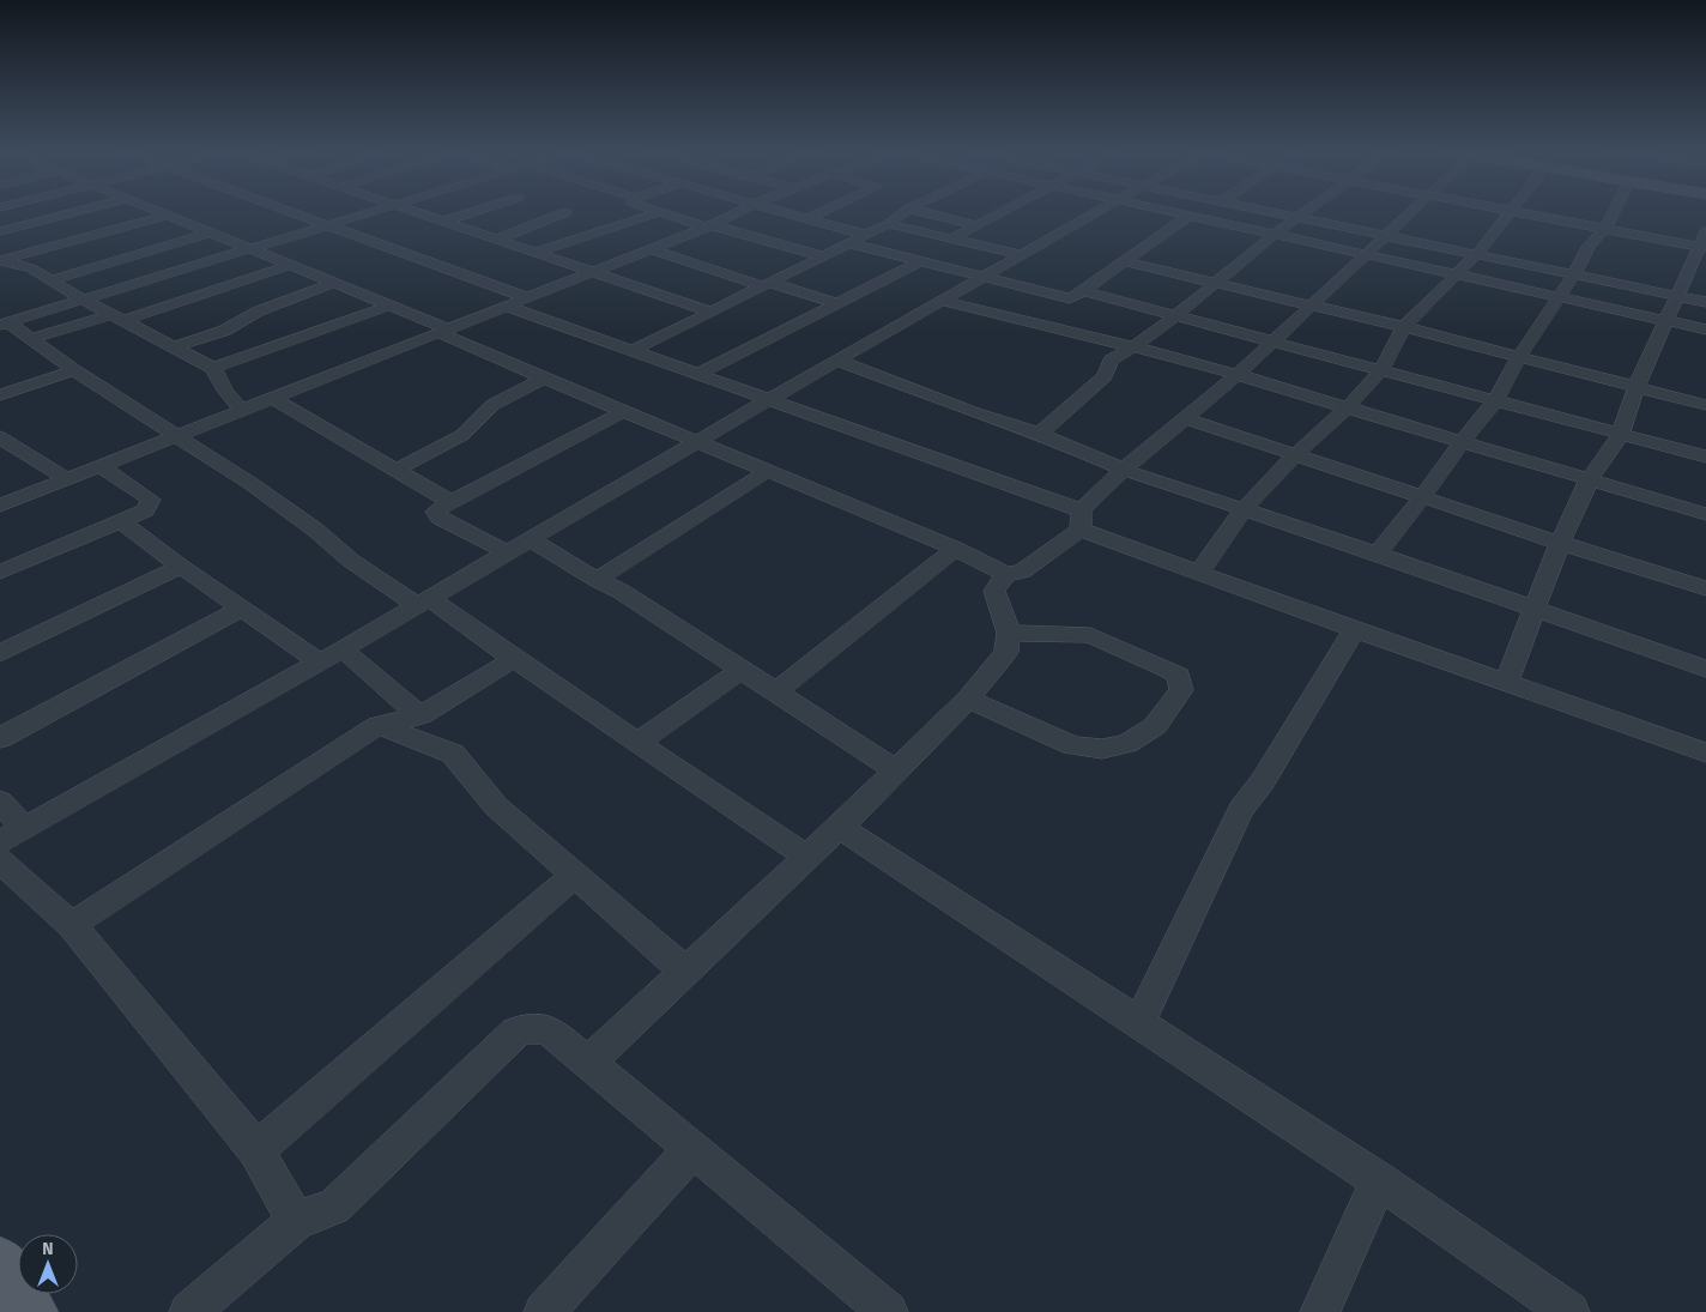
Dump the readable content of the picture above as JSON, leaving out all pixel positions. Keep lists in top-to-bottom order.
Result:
{
  "north": "top"
}
